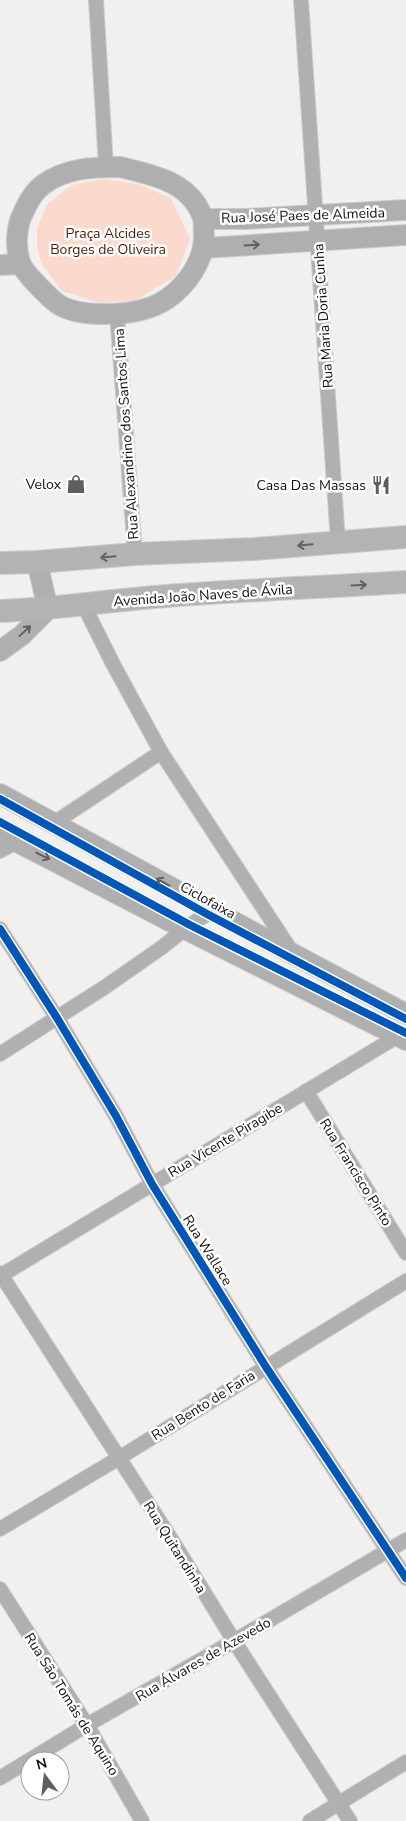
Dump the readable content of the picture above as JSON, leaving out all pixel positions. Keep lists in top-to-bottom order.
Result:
{
  "streets": {
    "main road": ["Rua José Paes de Almeida", "Avenida João Naves de Ávila"],
    "street": [
      "Rua Maria Doria Cunha",
      "Rua Alexandrino dos Santos Lima",
      "Rua Vicente Piragibe",
      "Rua Francisco Pinto",
      "Rua Wallace",
      "Rua Bento de Faria",
      "Rua Quitandinha",
      "Rua Álvares de Azevedo",
      "Rua São Tomás de Aquino"
    ],
    "cycle path": ["Ciclofaixa"]
  },
  "crossings": [
    ["Rua José Paes de Almeida", "Rua Maria Doria Cunha"],
    ["Rua José Paes de Almeida", "Rua Alexandrino dos Santos Lima"],
    ["Rua Vicente Piragibe", "Rua Francisco Pinto"],
    ["Rua Vicente Piragibe", "Rua Wallace"],
    ["Rua Vicente Piragibe", "Rua Quitandinha"],
    ["Rua Wallace", "Rua Bento de Faria"],
    ["Rua Wallace", "Rua Álvares de Azevedo"],
    ["Rua Bento de Faria", "Rua Quitandinha"],
    ["Rua Quitandinha", "Rua Álvares de Azevedo"],
    ["Rua Álvares de Azevedo", "Rua São Tomás de Aquino"]
  ],
  "parks": ["Praça Alcides Borges de Oliveira"],
  "places": {
    "shop": ["Velox"],
    "restaurant": ["Casa Das Massas"]
  },
  "north": "top"
}
